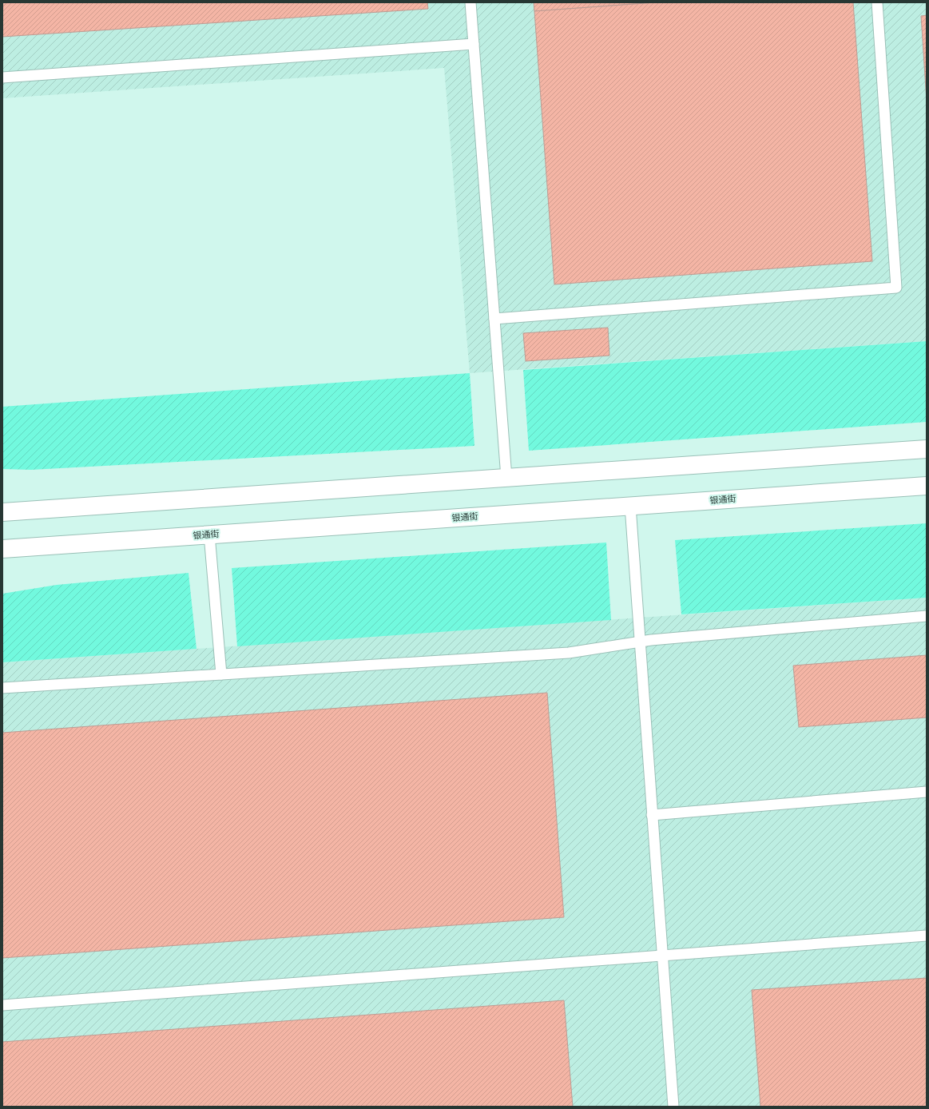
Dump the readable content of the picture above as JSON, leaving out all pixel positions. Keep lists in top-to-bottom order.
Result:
{
  "streets": {
    "street": ["银通街"]
  }
}
